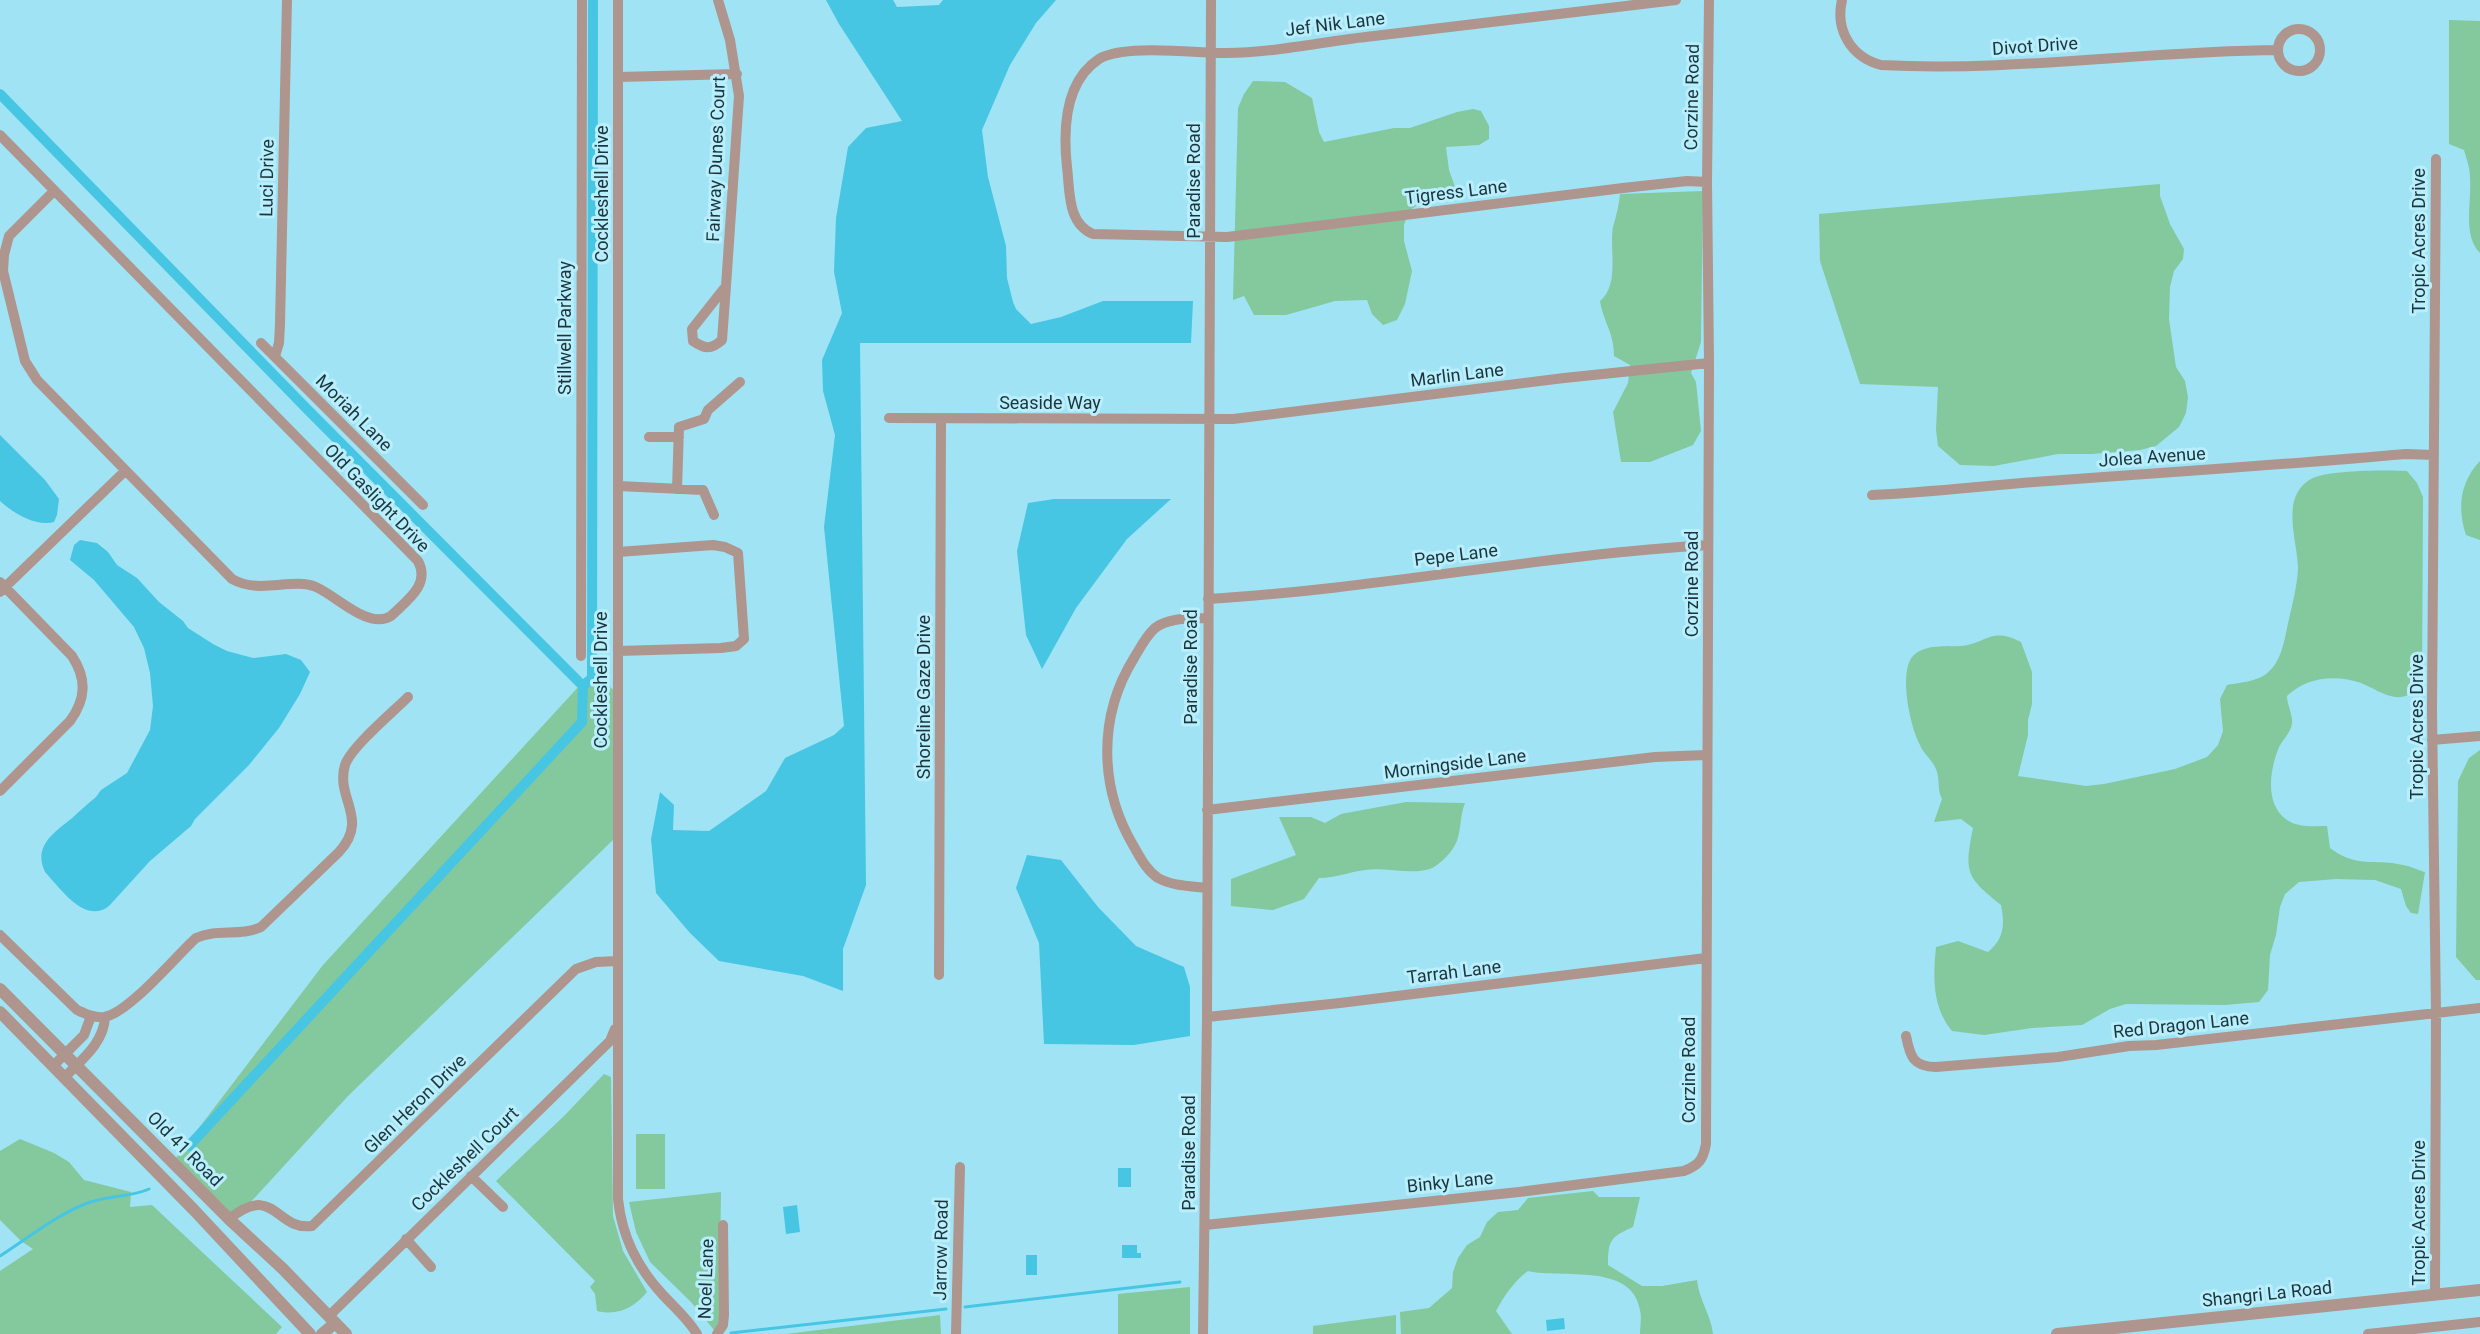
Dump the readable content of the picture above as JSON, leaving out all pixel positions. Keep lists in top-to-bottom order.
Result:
{
  "streets": {
    "street": [
      "Jef Nik Lane",
      "Divot Drive",
      "Corzine Road",
      "Fairway Dunes Court",
      "Luci Drive",
      "Paradise Road",
      "Tigress Lane",
      "Cockleshell Drive",
      "Tropic Acres Drive",
      "Stillwell Parkway",
      "Marlin Lane",
      "Seaside Way",
      "Moriah Lane",
      "Jolea Avenue",
      "Old Gaslight Drive",
      "Pepe Lane",
      "Shoreline Gaze Drive",
      "Morningside Lane",
      "Tarrah Lane",
      "Red Dragon Lane",
      "Glen Heron Drive",
      "Old 41 Road",
      "Cockleshell Court",
      "Binky Lane",
      "Jarrow Road",
      "Noel Lane",
      "Shangri La Road"
    ]
  },
  "crossings": [
    ["Jef Nik Lane", "Paradise Road"],
    ["Jef Nik Lane", "Tigress Lane"],
    ["Corzine Road", "Tigress Lane"],
    ["Corzine Road", "Marlin Lane"],
    ["Corzine Road", "Pepe Lane"],
    ["Corzine Road", "Morningside Lane"],
    ["Corzine Road", "Tarrah Lane"],
    ["Corzine Road", "Binky Lane"],
    ["Luci Drive", "Moriah Lane"],
    ["Paradise Road", "Tigress Lane"],
    ["Paradise Road", "Marlin Lane"],
    ["Paradise Road", "Seaside Way"],
    ["Paradise Road", "Pepe Lane"],
    ["Paradise Road", "Morningside Lane"],
    ["Paradise Road", "Tarrah Lane"],
    ["Paradise Road", "Binky Lane"],
    ["Cockleshell Drive", "Glen Heron Drive"],
    ["Cockleshell Drive", "Cockleshell Court"],
    ["Tropic Acres Drive", "Jolea Avenue"],
    ["Tropic Acres Drive", "Red Dragon Lane"],
    ["Tropic Acres Drive", "Shangri La Road"],
    ["Marlin Lane", "Seaside Way"],
    ["Seaside Way", "Shoreline Gaze Drive"],
    ["Glen Heron Drive", "Old 41 Road"],
    ["Old 41 Road", "Cockleshell Court"]
  ]
}
